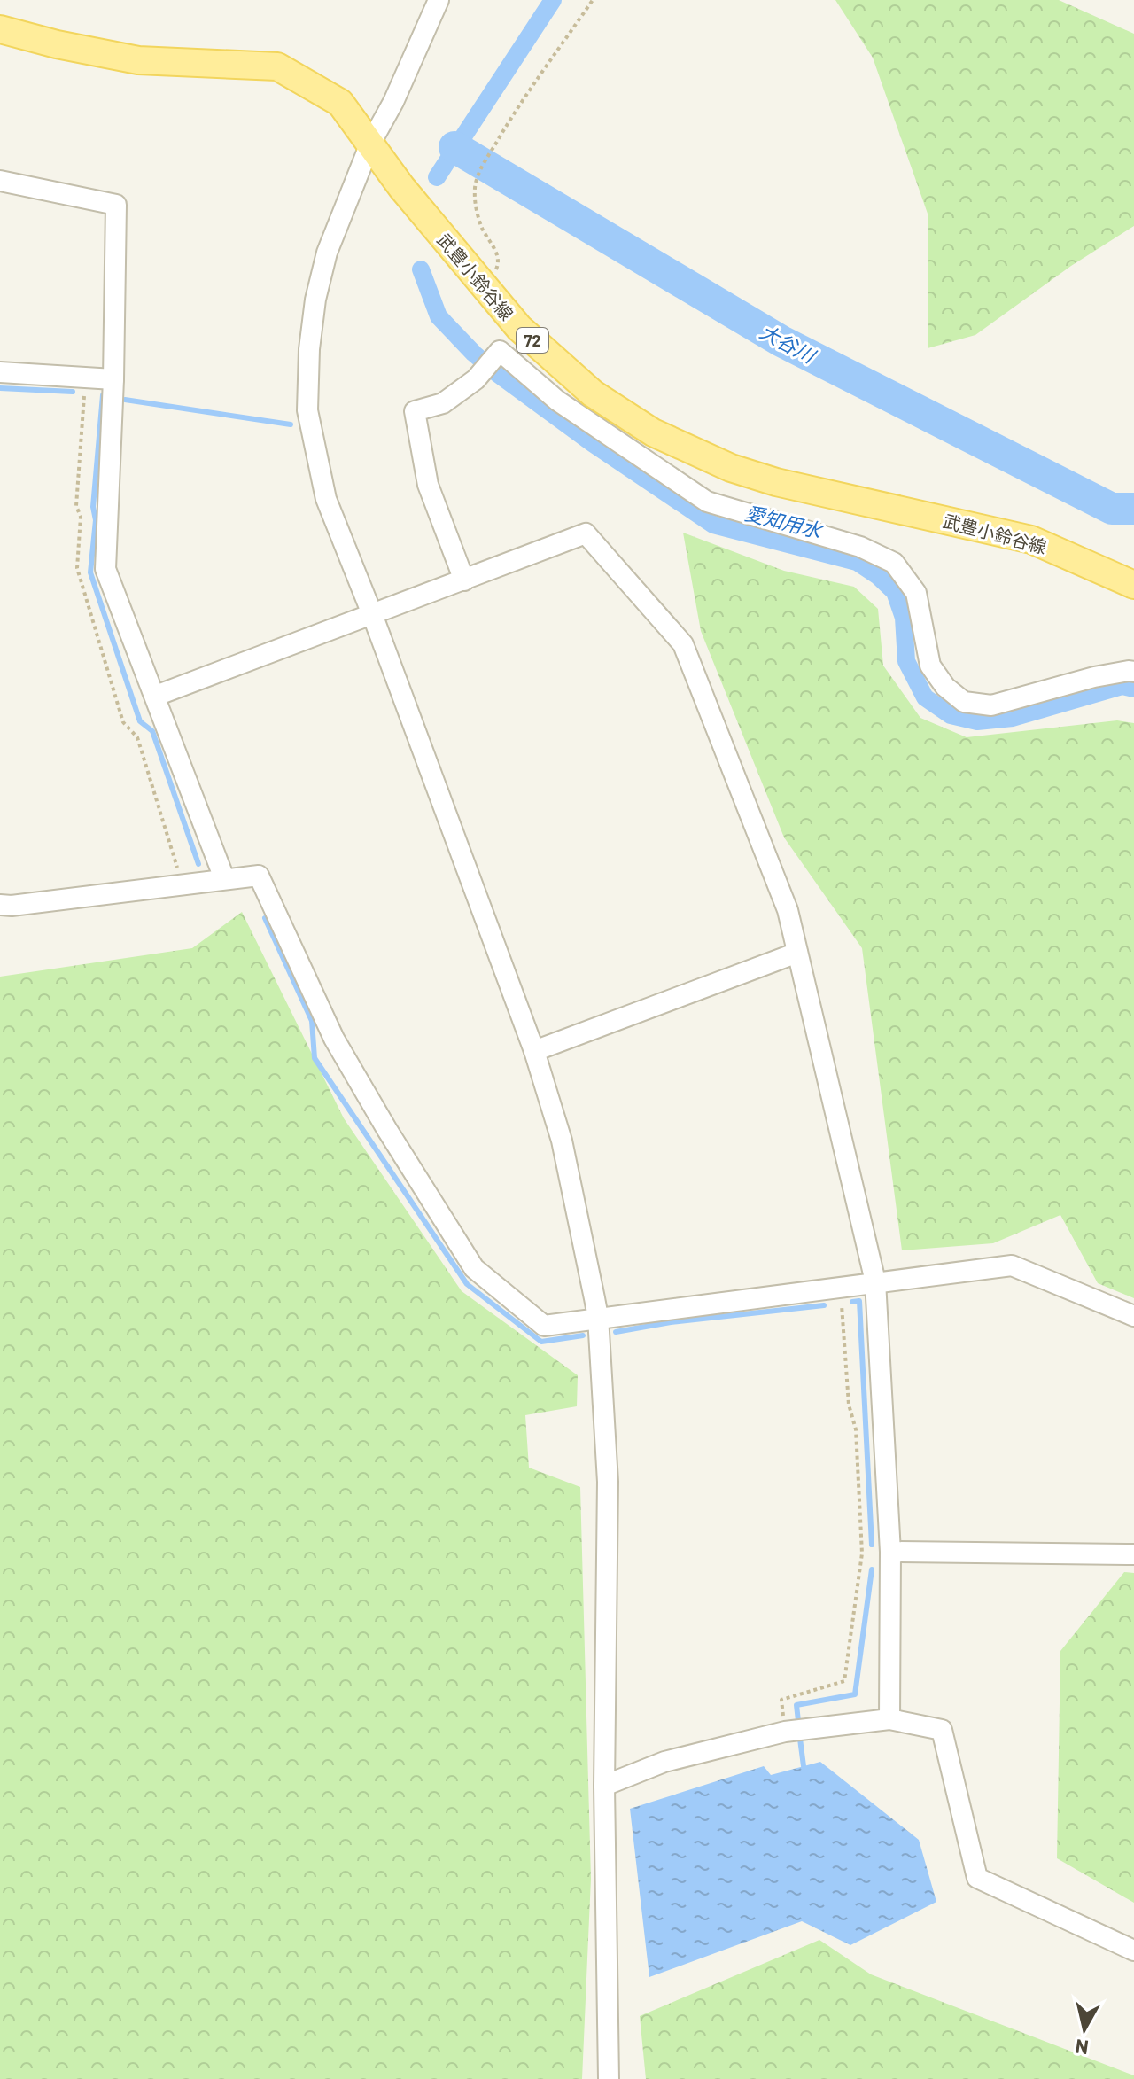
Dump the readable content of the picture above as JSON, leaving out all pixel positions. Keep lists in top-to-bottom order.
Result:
{
  "streets": {
    "main road": ["武豊小鈴谷線", "72"]
  },
  "water": ["大谷川", "愛知用水"],
  "north": "bottom"
}
